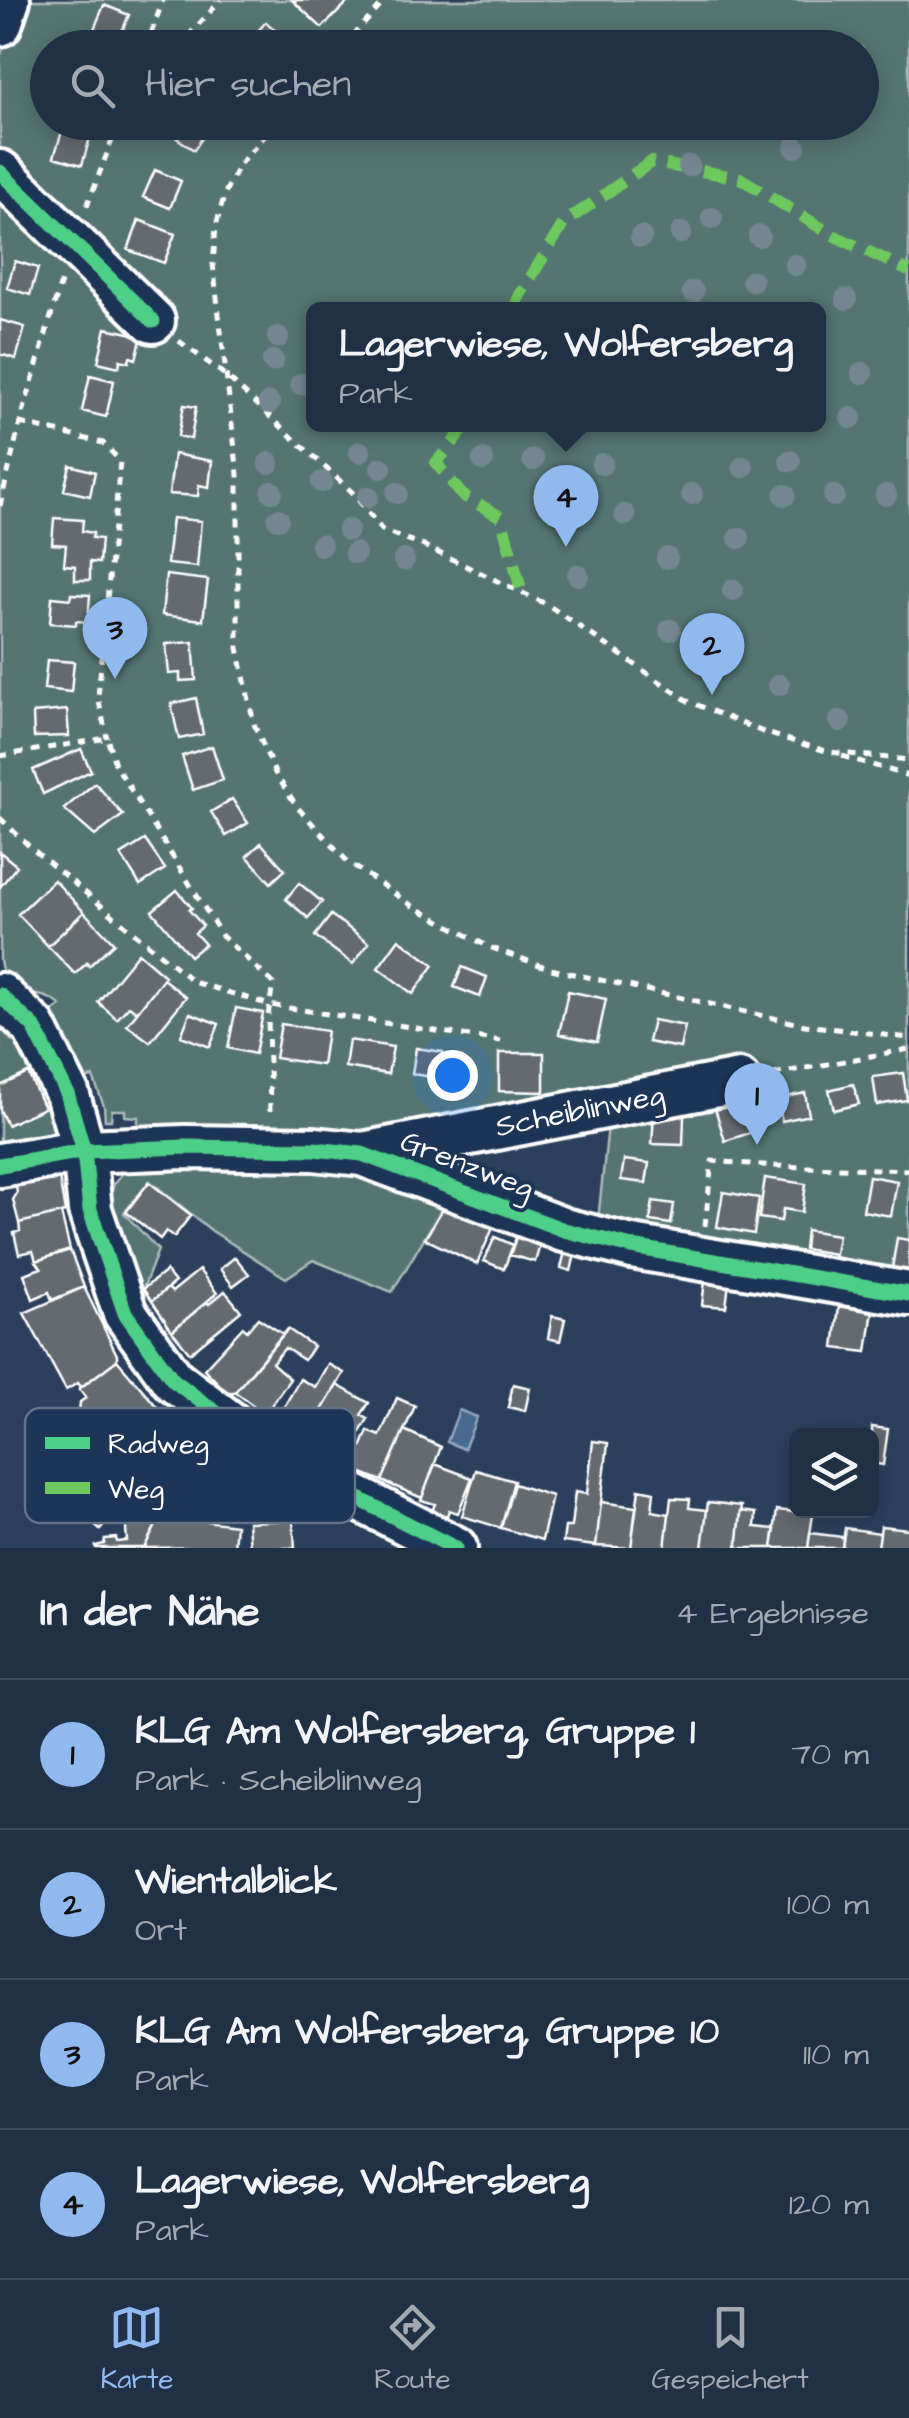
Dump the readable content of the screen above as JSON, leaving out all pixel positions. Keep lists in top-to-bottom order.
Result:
{
  "streets": {
    "street": ["Scheiblinweg", "Grenzweg"]
  },
  "crossings": [
    ["Scheiblinweg", "Grenzweg"]
  ],
  "legend": ["Radweg", "Weg"],
  "page": {
    "search": "Hier suchen",
    "popup": ["Lagerwiese, Wolfersberg", "Park"],
    "pins": [
      "4",
      "3",
      "2",
      "1"
    ],
    "heading": ["In der Nähe", "4 Ergebnisse"],
    "list": [
      {
        "mark": "1",
        "name": "KLG Am Wolfersberg, Gruppe 1",
        "note": "Park · Scheiblinweg",
        "value": "70 m"
      },
      {
        "mark": "2",
        "name": "Wientalblick",
        "note": "Ort",
        "value": "100 m"
      },
      {
        "mark": "3",
        "name": "KLG Am Wolfersberg, Gruppe 10",
        "note": "Park",
        "value": "110 m"
      },
      {
        "mark": "4",
        "name": "Lagerwiese, Wolfersberg",
        "note": "Park",
        "value": "120 m"
      }
    ],
    "nav": ["Karte", "Route", "Gespeichert"]
  }
}
